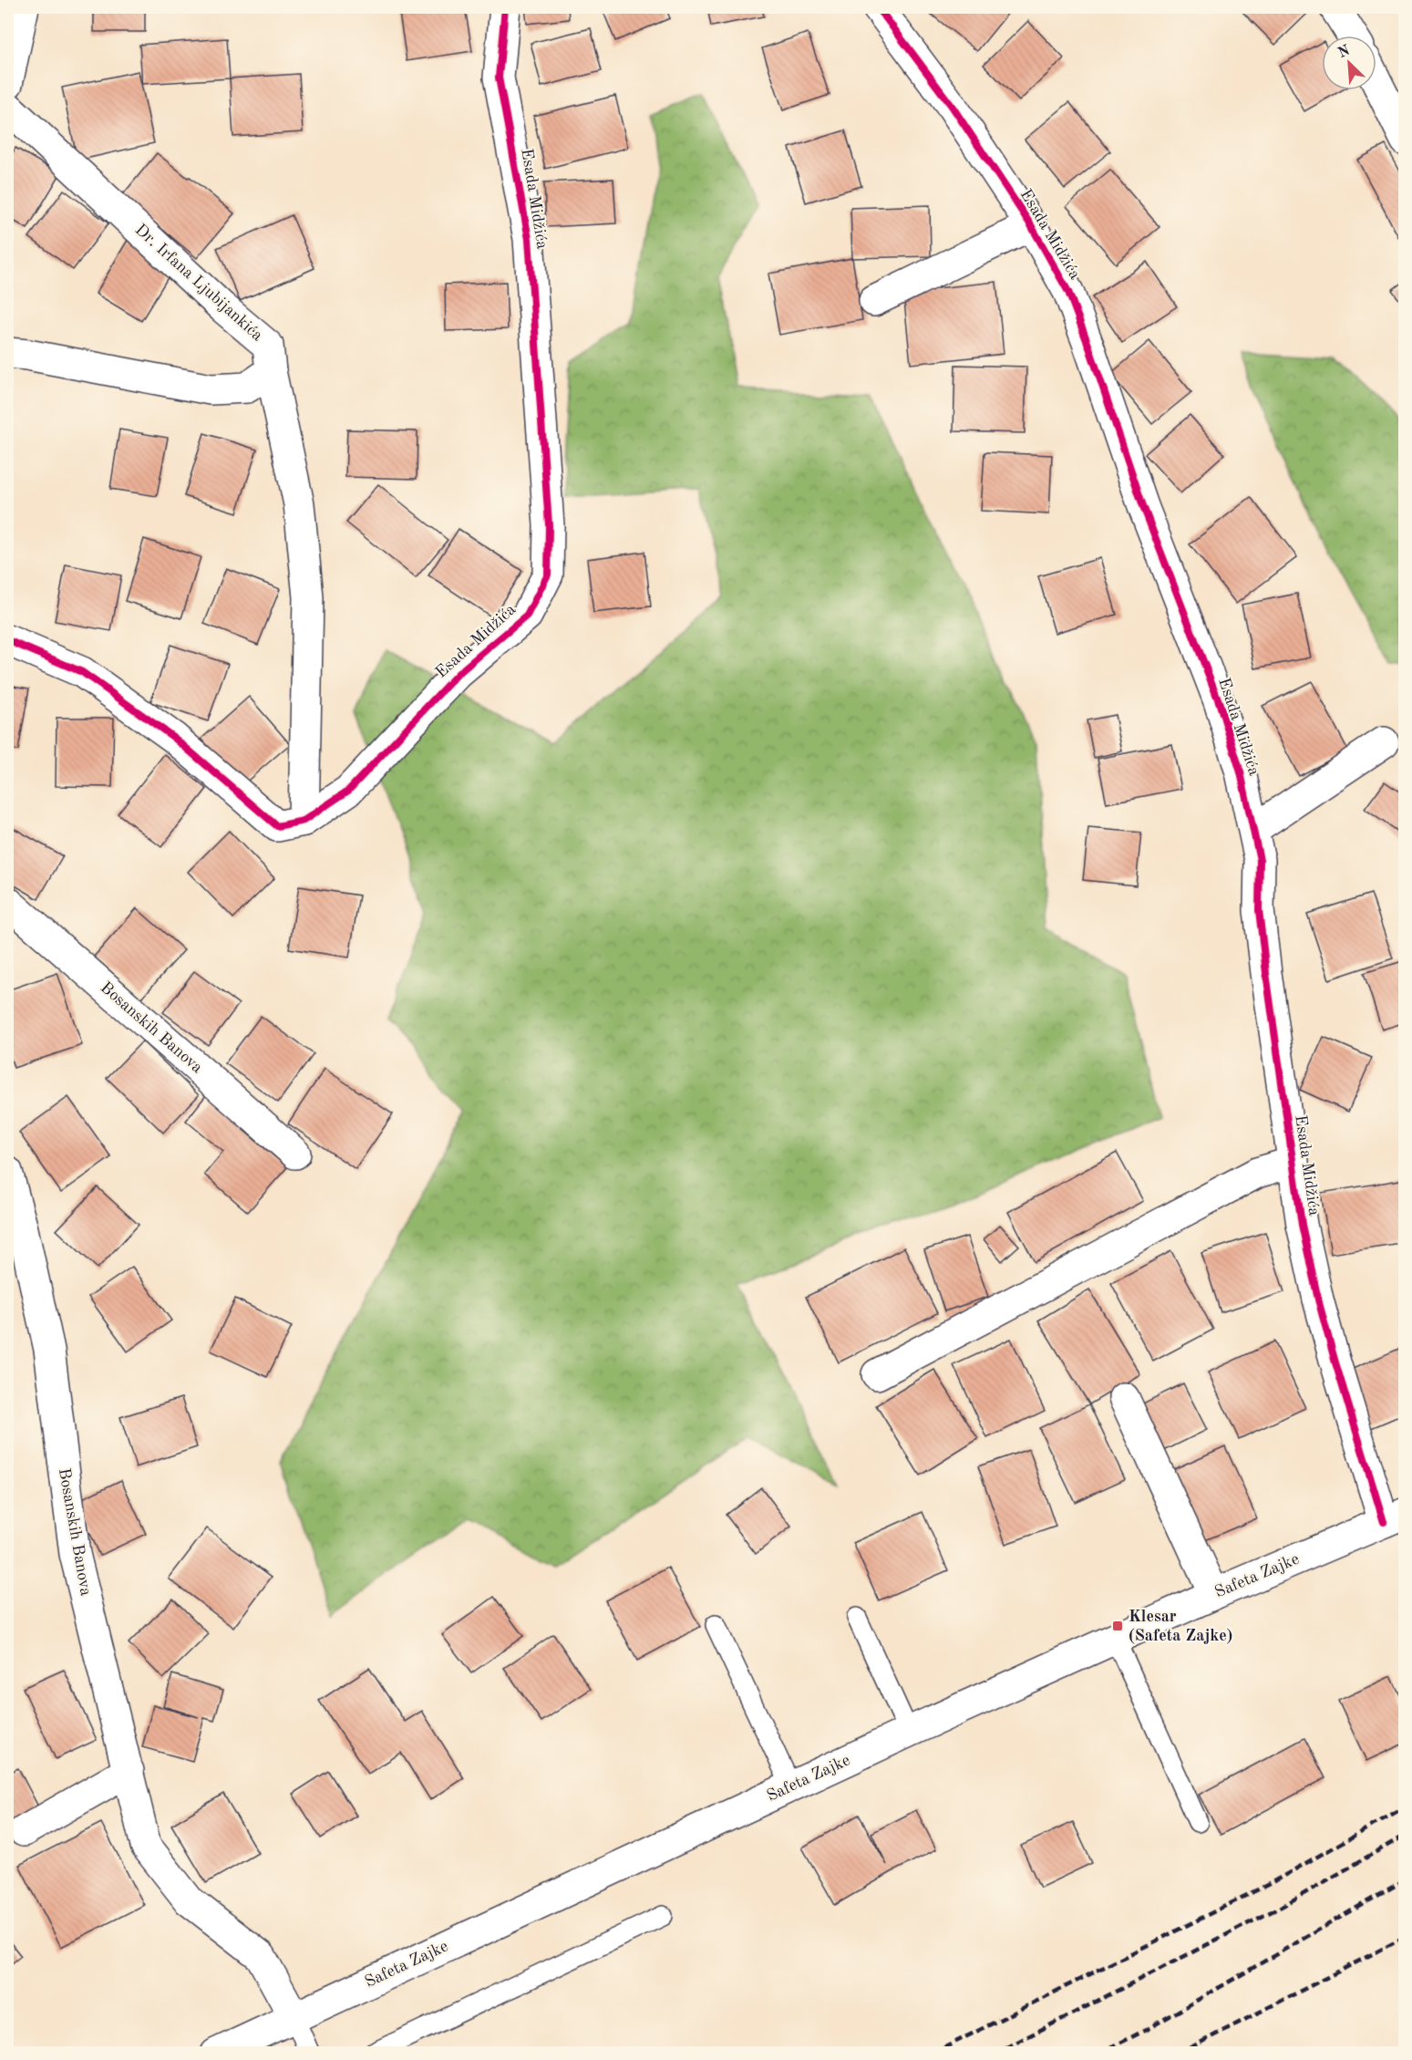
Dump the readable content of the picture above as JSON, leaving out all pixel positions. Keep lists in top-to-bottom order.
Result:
{
  "streets": {
    "street": [
      "Esada Midžića",
      "Dr. Irfana Ljubijankića",
      "Bosanskih Banova",
      "Safeta Zajke"
    ]
  },
  "crossings": [
    ["Esada Midžića", "Dr. Irfana Ljubijankića"],
    ["Esada Midžića", "Safeta Zajke"],
    ["Bosanskih Banova", "Safeta Zajke"]
  ],
  "places": {
    "transit": ["Klesar (Safeta Zajke)"]
  },
  "north": "top left"
}
